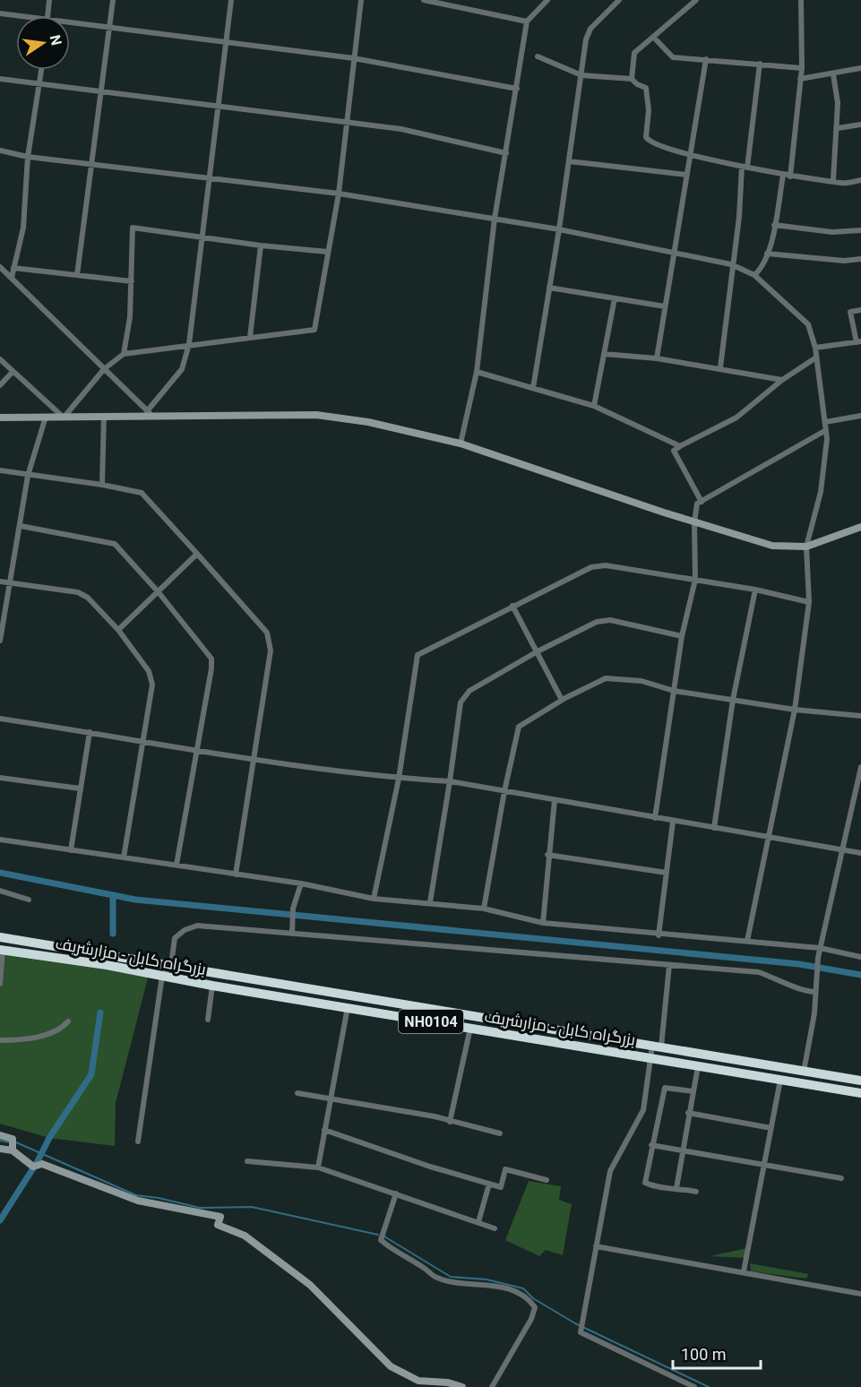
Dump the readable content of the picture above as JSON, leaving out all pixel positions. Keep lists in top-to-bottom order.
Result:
{
  "streets": {
    "highway": ["بزرگراه کابل - مزارشریف", "NH0104"]
  },
  "scale_bar": "100 m",
  "north": "right"
}
